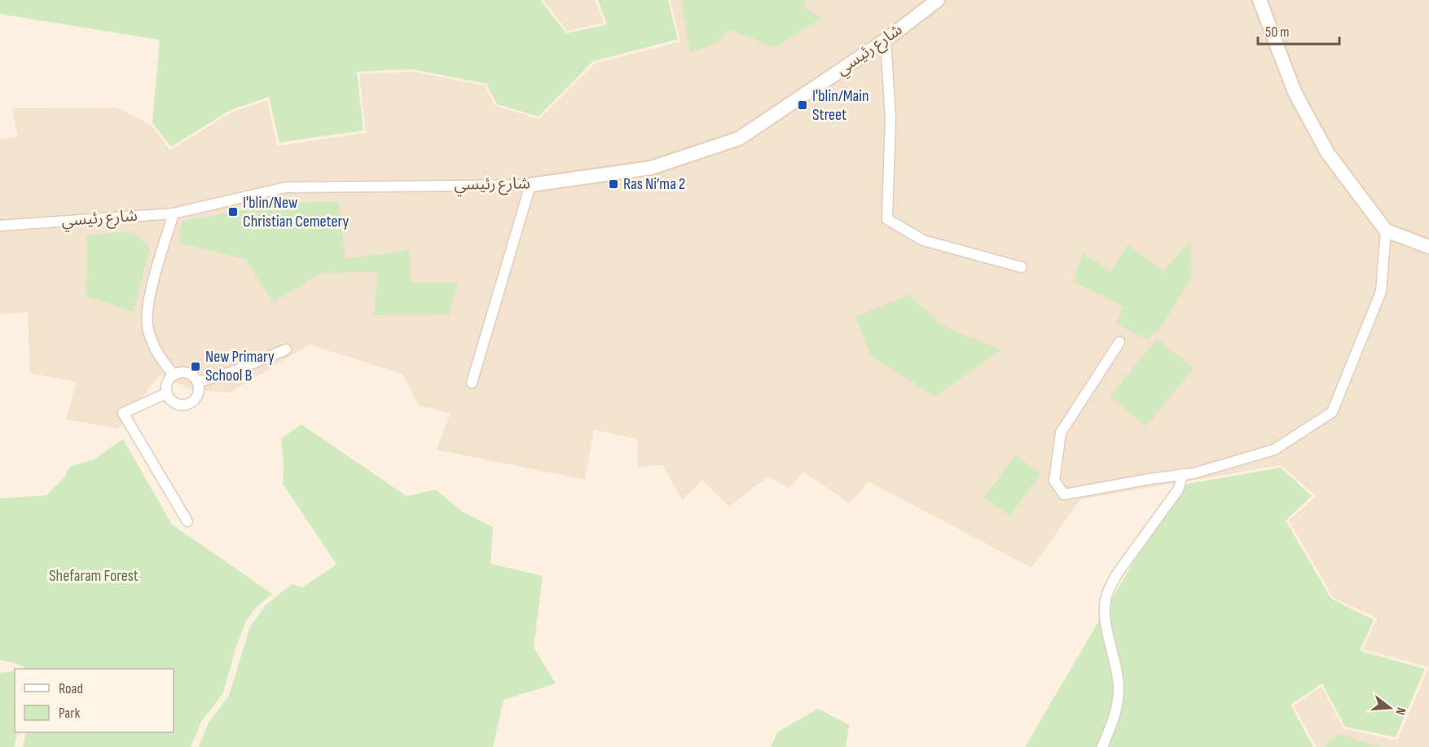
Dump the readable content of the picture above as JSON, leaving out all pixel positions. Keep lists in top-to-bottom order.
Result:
{
  "streets": {
    "street": ["شارع رئيسي"]
  },
  "parks": ["Shefaram Forest"],
  "places": {
    "transit": [
      "I'blin/Main Street",
      "Ras Ni’ma 2",
      "I'blin/New Christian Cemetery",
      "New Primary School B"
    ]
  },
  "legend": ["Road", "Park"],
  "scale_bar": "50 m",
  "north": "right"
}
